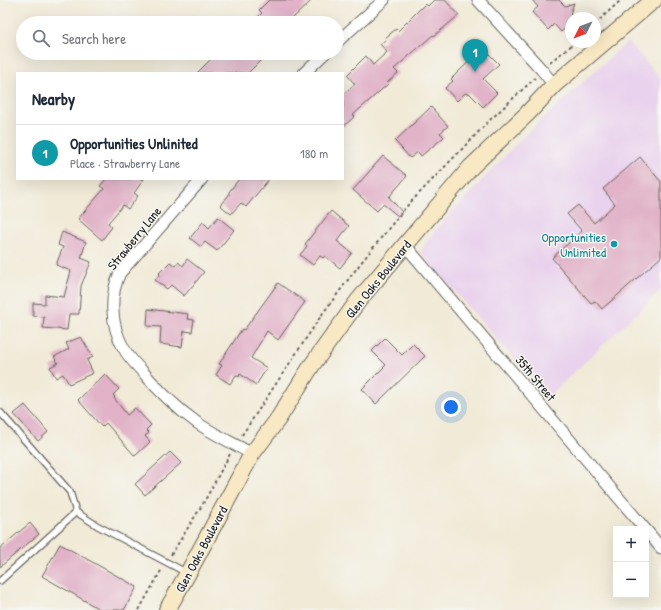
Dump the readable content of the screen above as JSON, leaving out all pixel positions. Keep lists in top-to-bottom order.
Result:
{
  "streets": {
    "main road": ["Glen Oaks Boulevard"],
    "street": ["Strawberry Lane", "35th Street"]
  },
  "crossings": [
    ["Strawberry Lane", "Glen Oaks Boulevard"],
    ["Glen Oaks Boulevard", "35th Street"]
  ],
  "places": ["Opportunities Unlimited"],
  "north": "bottom left",
  "page": {
    "search": "Search here",
    "pins": "1",
    "heading": "Nearby",
    "list": [
      {
        "mark": "1",
        "name": "Opportunities Unlinited",
        "note": "Place · Strawberry Lane",
        "value": "180 m"
      }
    ],
    "map_buttons": ["+", "−"]
  }
}
